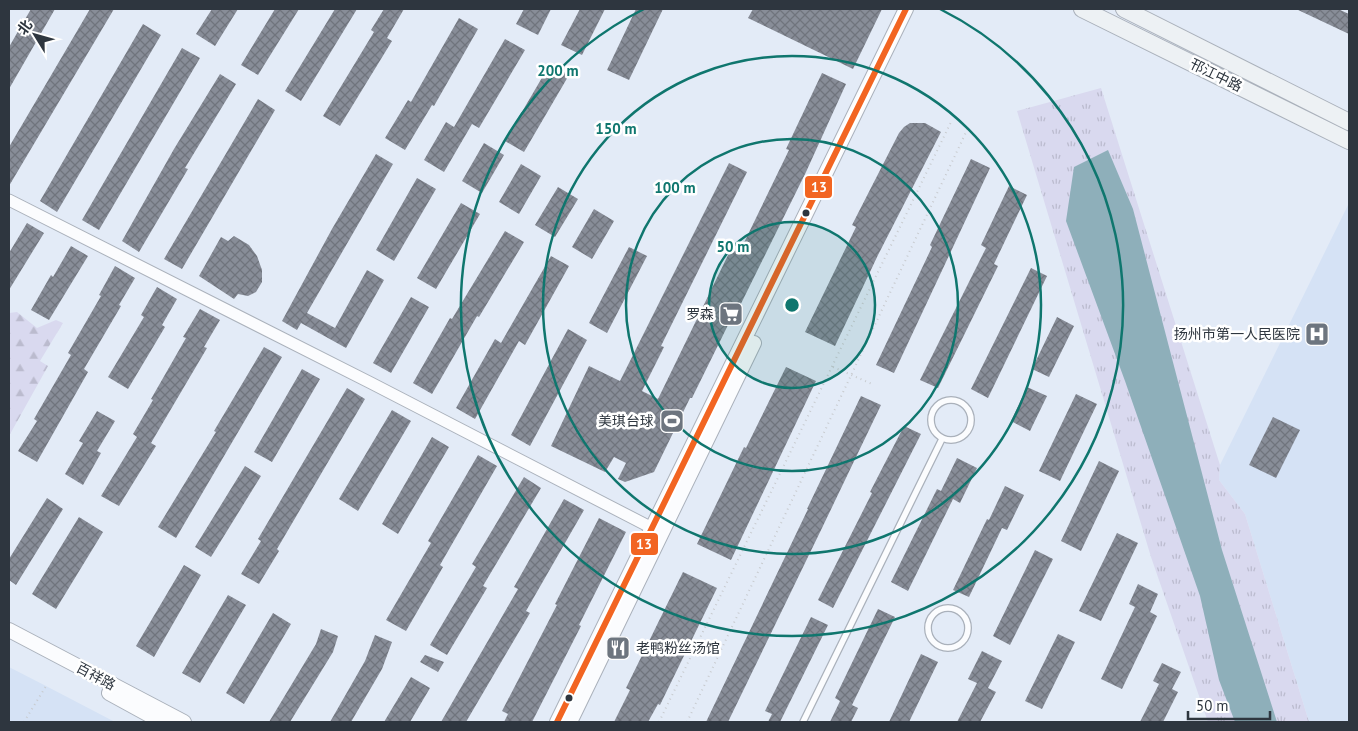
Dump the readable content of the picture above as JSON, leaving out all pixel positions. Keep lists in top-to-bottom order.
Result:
{
  "streets": {
    "main road": ["邗江中路"],
    "street": ["百祥路"]
  },
  "places": {
    "supermarket": ["罗森"],
    "hospital": ["扬州市第一人民医院"],
    "sports": ["美琪台球"],
    "restaurant": ["老鸭粉丝汤馆"]
  },
  "lines": ["transit line 13"],
  "scale_bar": "50 m",
  "north": "top left",
  "rings": [
    "200 m",
    "150 m",
    "100 m",
    "50 m"
  ]
}
